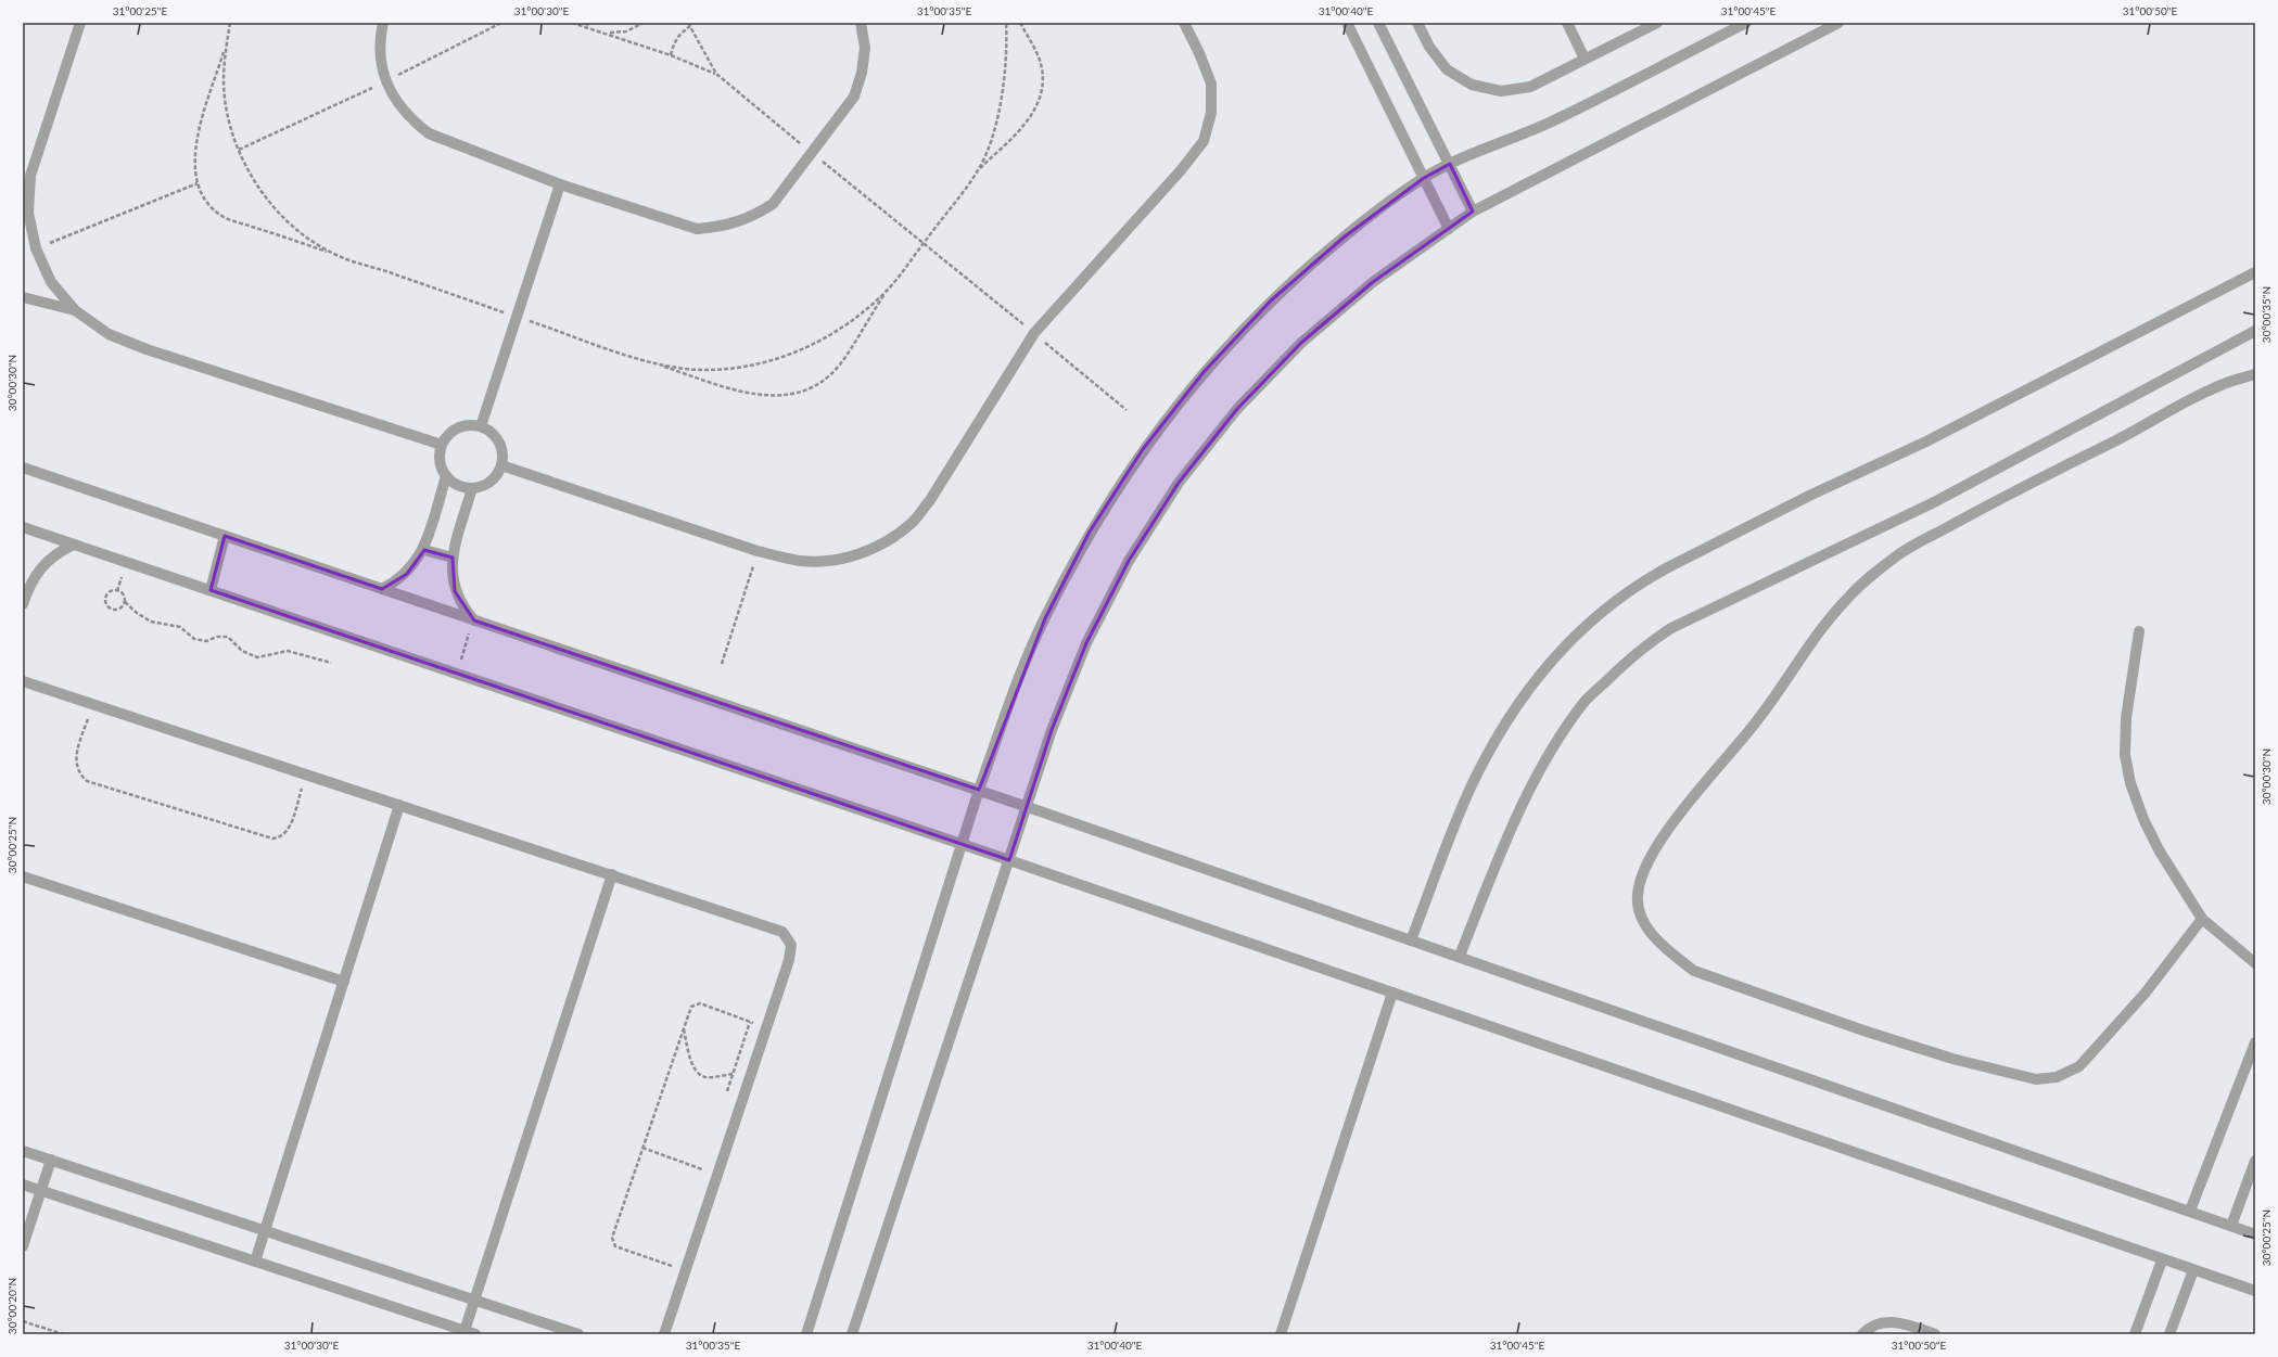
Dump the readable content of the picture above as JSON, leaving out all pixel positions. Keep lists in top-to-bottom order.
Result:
{
  "coordinates": [
    "31°00'25\"E",
    "31°00'30\"E",
    "31°00'35\"E",
    "31°00'40\"E",
    "31°00'45\"E",
    "31°00'50\"E",
    "30°00'35\"N",
    "30°00'30\"N",
    "30°00'25\"N",
    "30°00'20\"N"
  ]
}
